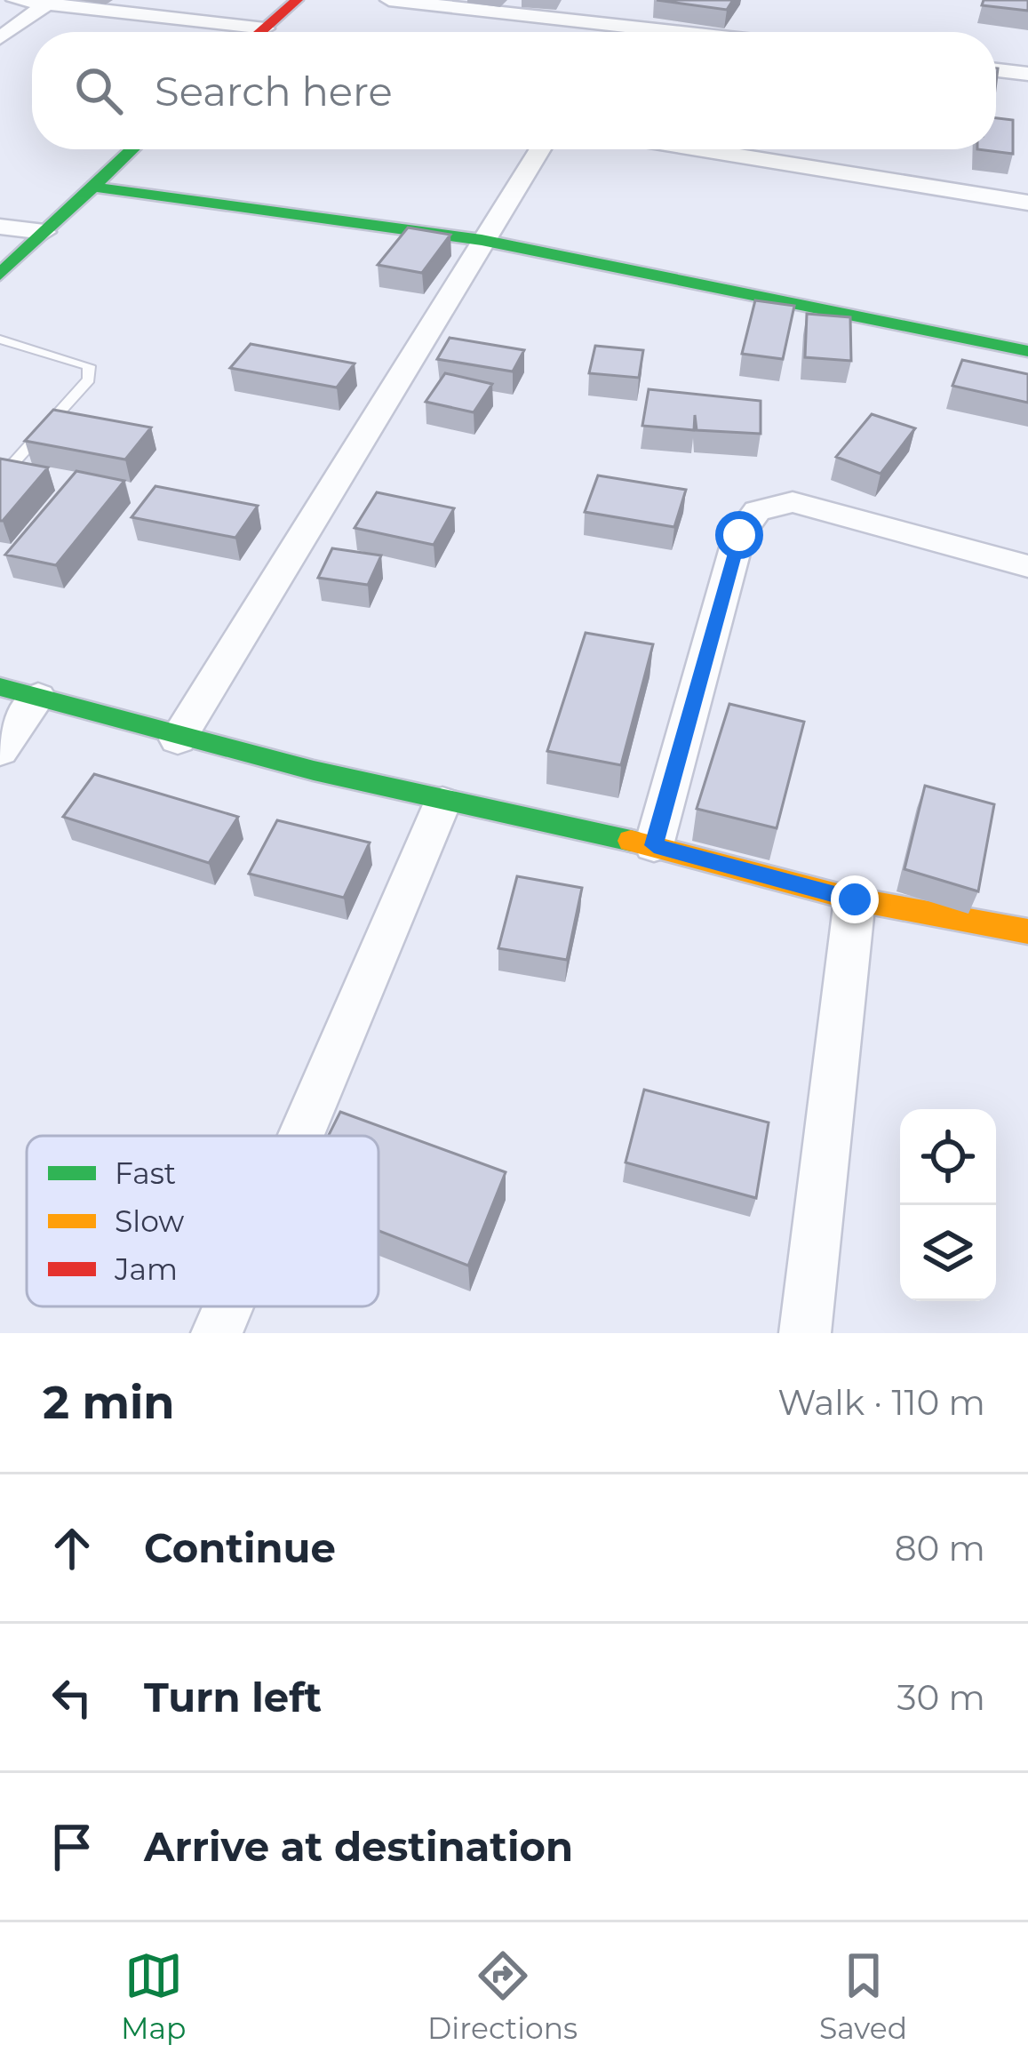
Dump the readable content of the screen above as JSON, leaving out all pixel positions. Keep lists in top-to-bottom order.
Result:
{
  "legend": ["Fast", "Slow", "Jam"],
  "page": {
    "search": "Search here",
    "heading": ["2 min", "Walk · 110 m"],
    "list": [
      ["Continue", "80 m"],
      ["Turn left", "30 m"],
      "Arrive at destination"
    ],
    "nav": ["Map", "Directions", "Saved"]
  }
}
